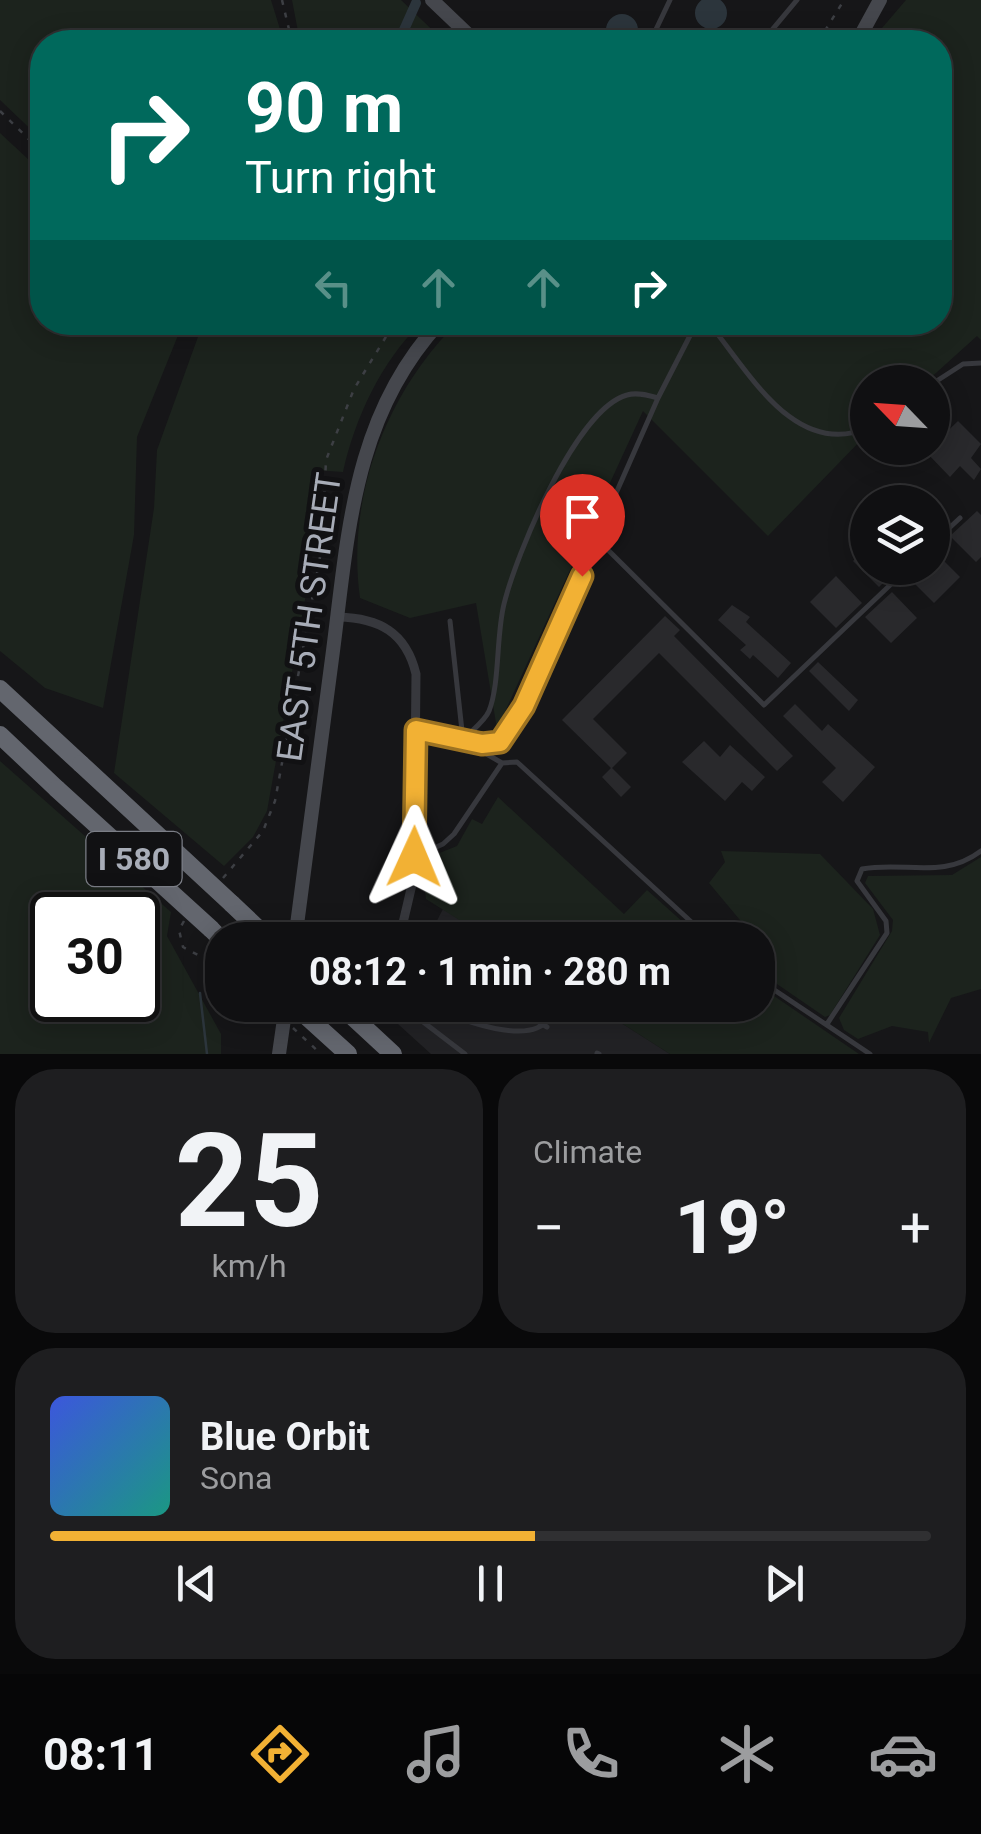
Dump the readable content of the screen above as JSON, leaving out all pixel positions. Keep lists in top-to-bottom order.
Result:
{
  "streets": {
    "highway": ["I 580"],
    "main road": ["EAST 5TH STREET"]
  },
  "north": "top left",
  "page": {
    "turn": ["90 m", "Turn right"],
    "limit": "30",
    "trip": "08:12 · 1 min · 280 m",
    "tile": [
      ["25", "km/h"],
      "Climate"
    ],
    "heat": ["−", "19°", "+"],
    "song": ["Blue Orbit", "Sona"],
    "tabs": "08:11"
  }
}
